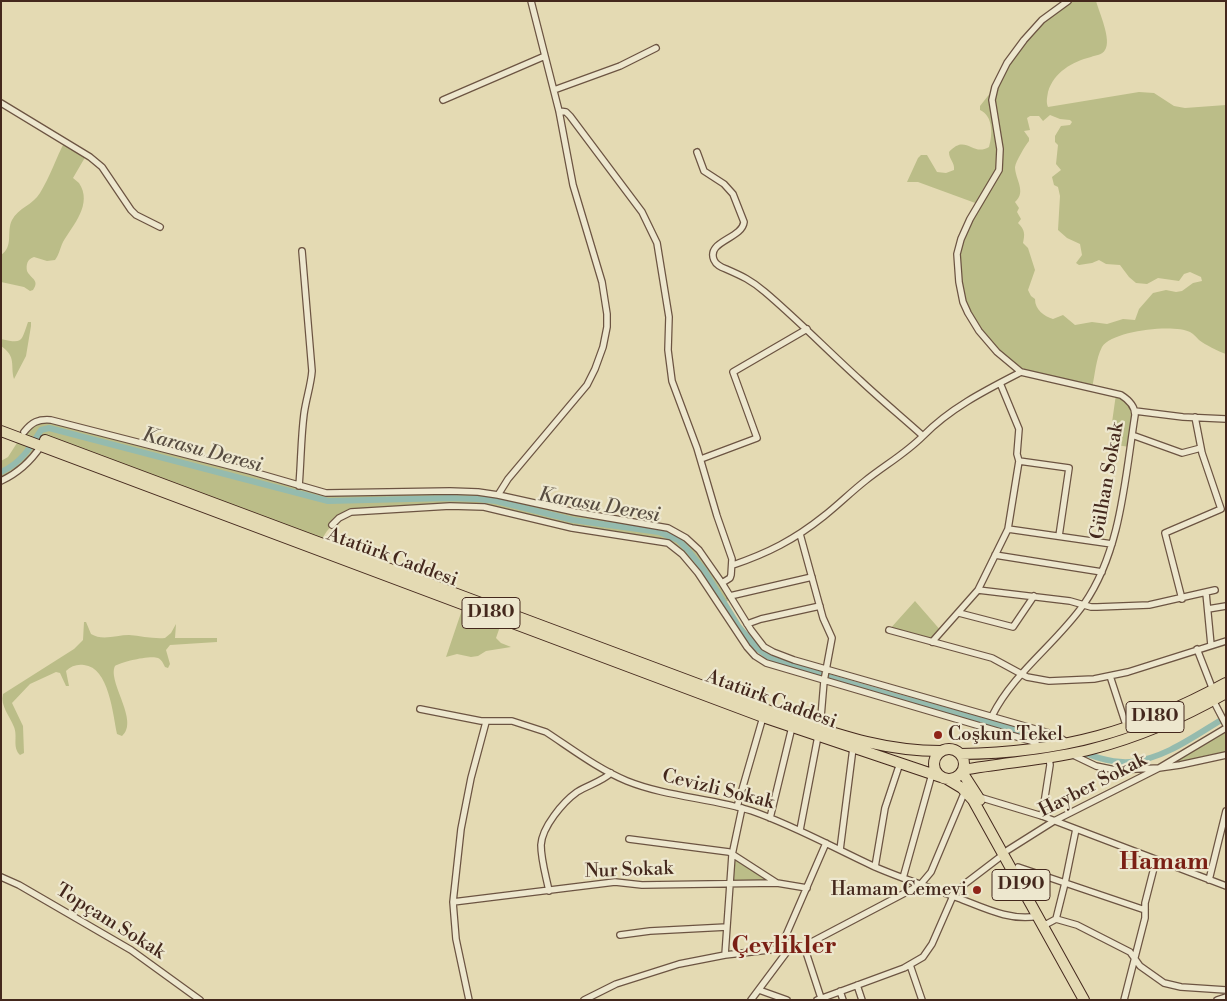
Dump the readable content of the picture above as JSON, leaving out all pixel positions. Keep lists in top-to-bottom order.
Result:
{
  "streets": {
    "highway": ["Atatürk Caddesi", "D180", "D190"],
    "street": [
      "Gülhan Sokak",
      "Hayber Sokak",
      "Cevizli Sokak",
      "Nur Sokak",
      "Topçam Sokak"
    ]
  },
  "crossings": [
    ["Atatürk Caddesi", "D180"],
    ["Atatürk Caddesi", "D190"],
    ["D180", "D190"],
    ["Hayber Sokak", "Cevizli Sokak"],
    ["Hayber Sokak", "D190"],
    ["Cevizli Sokak", "D190"]
  ],
  "districts": ["Hamam", "Çevlikler"],
  "water": ["Karasu Deresi"],
  "places": ["Coşkun Tekel", "Hamam Cemevi"]
}
